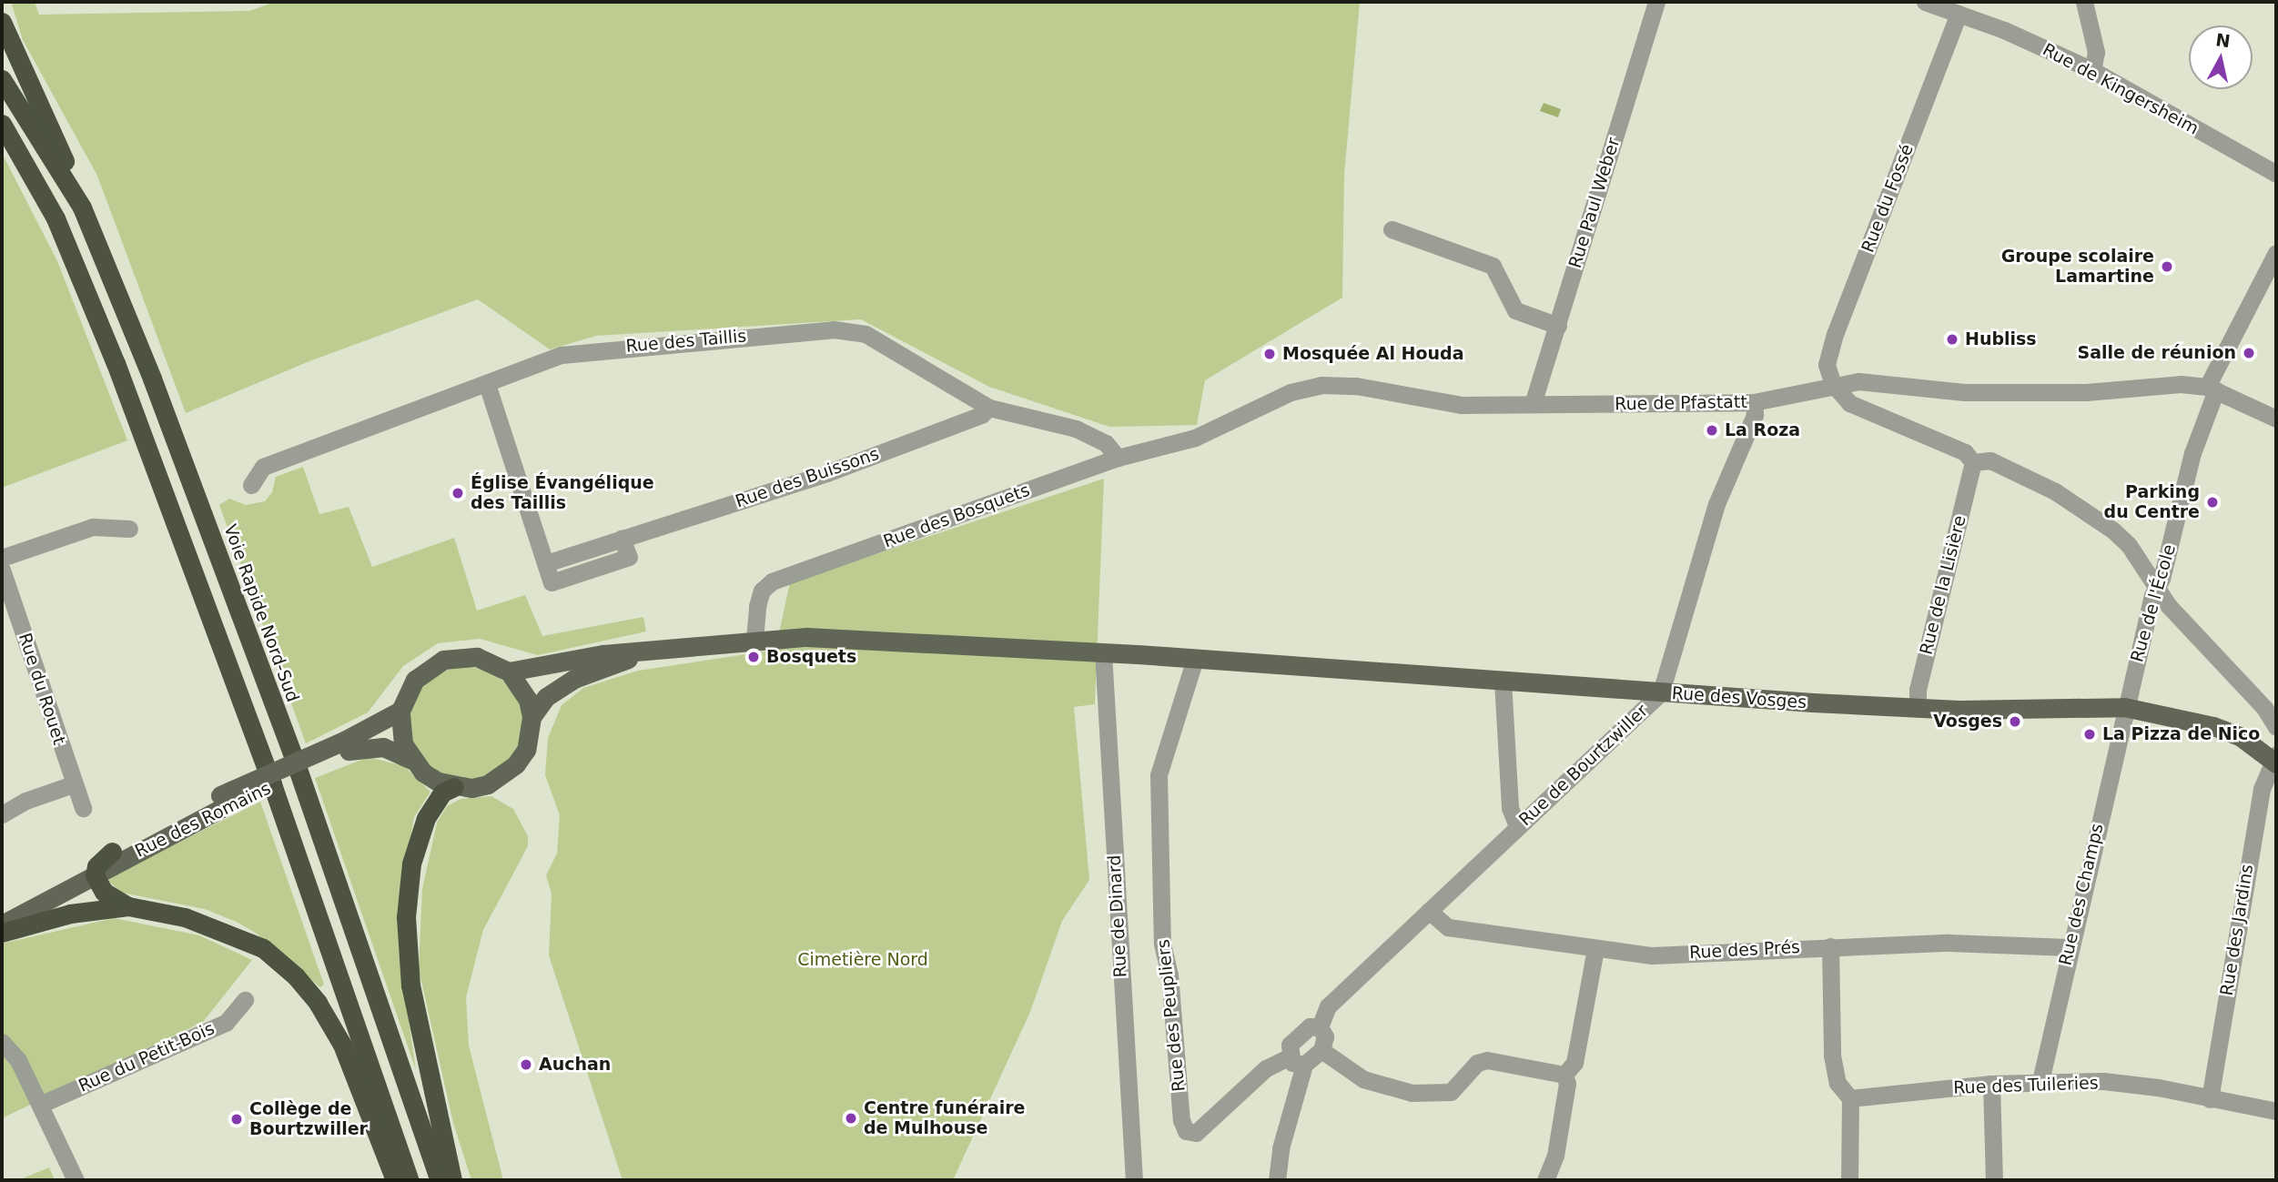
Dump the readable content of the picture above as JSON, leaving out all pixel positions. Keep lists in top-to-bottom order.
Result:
{
  "streets": {
    "highway": ["Voie Rapide Nord-Sud"],
    "main road": ["Rue des Vosges", "Rue des Romains"],
    "street": [
      "Rue de Kingersheim",
      "Rue du Fossé",
      "Rue Paul Weber",
      "Rue des Taillis",
      "Rue de Pfastatt",
      "Rue des Buissons",
      "Rue des Bosquets",
      "Rue de la Lisière",
      "Rue de l'École",
      "Rue du Rouet",
      "Rue de Bourtzwiller",
      "Rue des Champs",
      "Rue de Dinard",
      "Rue des Jardins",
      "Rue des Prés",
      "Rue des Peupliers",
      "Rue du Petit-Bois",
      "Rue des Tuileries"
    ]
  },
  "crossings": [
    ["Rue de Kingersheim", "Rue du Fossé"],
    ["Rue du Fossé", "Rue de Pfastatt"],
    ["Rue Paul Weber", "Rue de Pfastatt"],
    ["Rue des Taillis", "Rue des Buissons"],
    ["Rue des Taillis", "Rue des Bosquets"],
    ["Rue de Pfastatt", "Rue des Bosquets"],
    ["Rue de Pfastatt", "Rue de l'École"],
    ["Rue de Pfastatt", "Rue de Bourtzwiller"],
    ["Rue des Bosquets", "Rue des Vosges"],
    ["Rue de la Lisière", "Rue des Vosges"],
    ["Rue de l'École", "Rue des Vosges"],
    ["Rue de l'École", "Rue des Champs"],
    ["Rue des Vosges", "Rue de Bourtzwiller"],
    ["Rue des Vosges", "Rue des Champs"],
    ["Rue des Vosges", "Rue de Dinard"],
    ["Rue des Vosges", "Rue des Jardins"],
    ["Rue des Vosges", "Rue des Peupliers"],
    ["Rue de Bourtzwiller", "Rue des Prés"],
    ["Rue de Bourtzwiller", "Rue des Peupliers"],
    ["Rue des Champs", "Rue des Prés"],
    ["Rue des Champs", "Rue des Tuileries"],
    ["Rue des Jardins", "Rue des Tuileries"]
  ],
  "parks": ["Cimetière Nord"],
  "places": [
    "Groupe scolaire Lamartine",
    "Hubliss",
    "Salle de réunion",
    "Mosquée Al Houda",
    "La Roza",
    "Église Évangélique des Taillis",
    "Parking du Centre",
    "Bosquets",
    "Vosges",
    "La Pizza de Nico",
    "Auchan",
    "Centre funéraire de Mulhouse",
    "Collège de Bourtzwiller"
  ],
  "north": "top"
}
